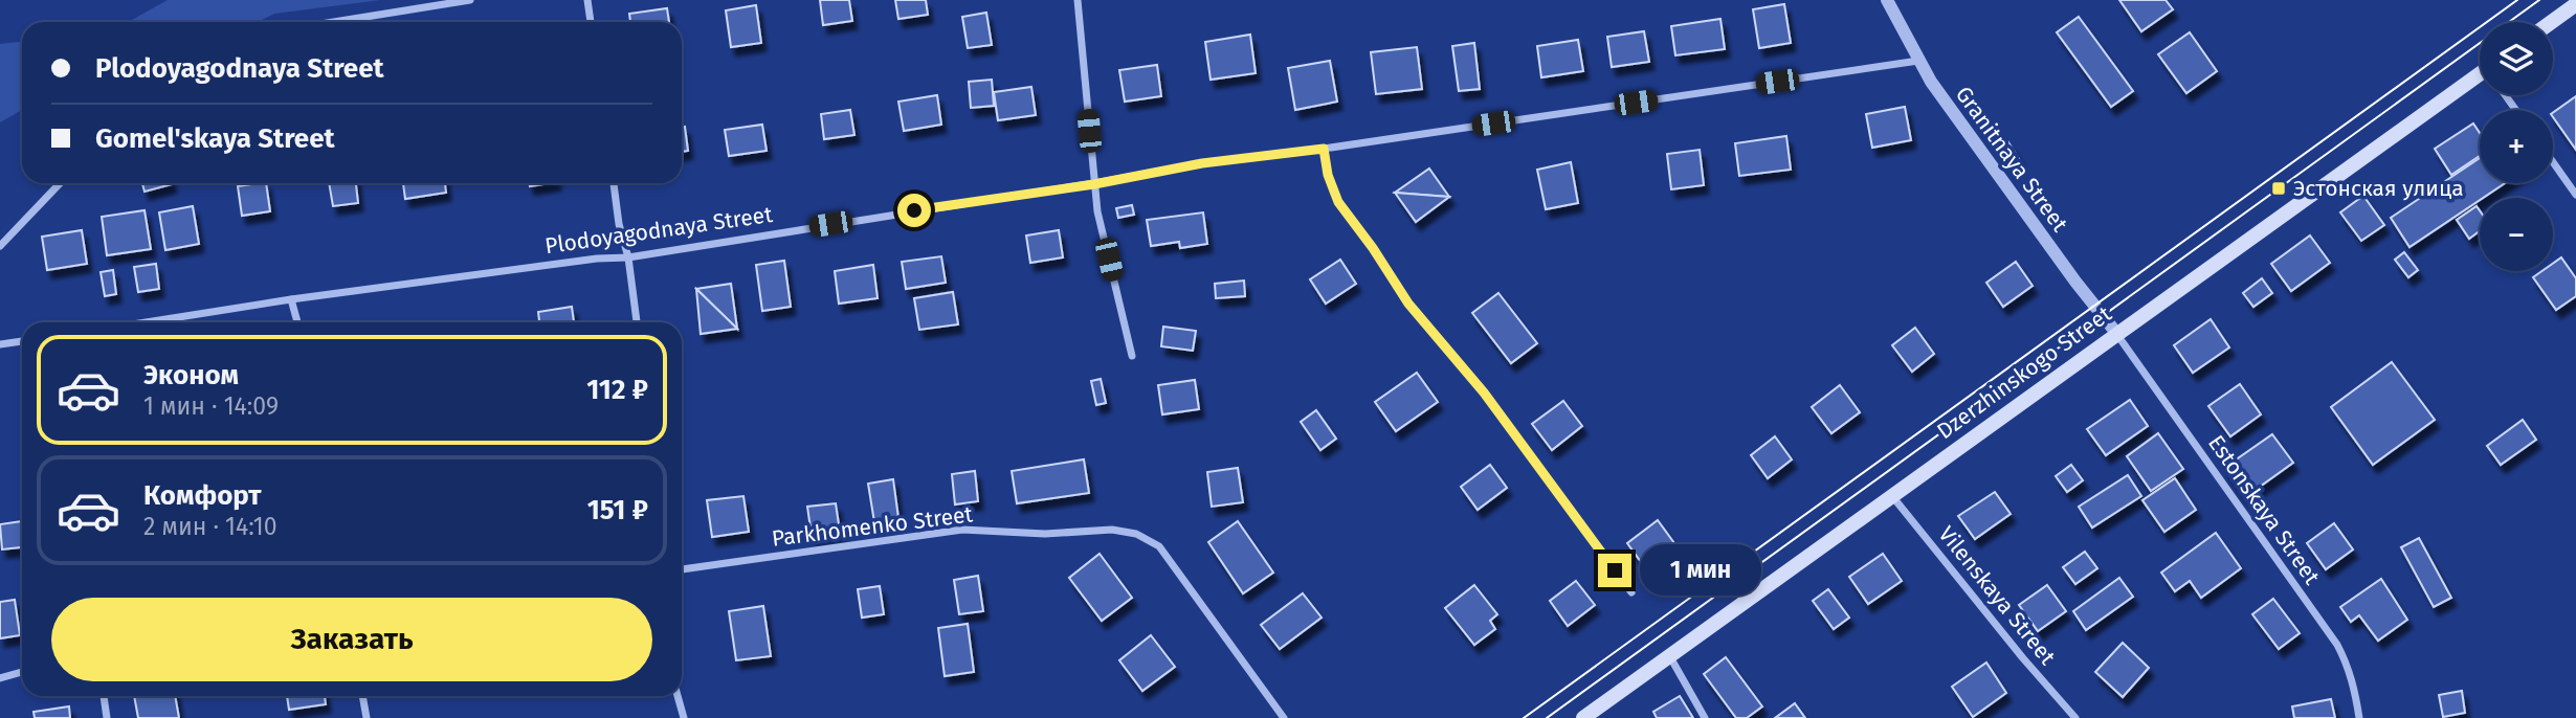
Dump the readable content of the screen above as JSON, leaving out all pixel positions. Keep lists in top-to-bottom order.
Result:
{
  "streets": {
    "main road": ["Dzerzhinskogo Street"],
    "street": [
      "Granitnaya Street",
      "Plodoyagodnaya Street",
      "Estonskaya Street",
      "Parkhomenko Street",
      "Vilenskaya Street"
    ]
  },
  "crossings": [
    ["Granitnaya Street", "Plodoyagodnaya Street"],
    ["Granitnaya Street", "Dzerzhinskogo Street"],
    ["Granitnaya Street", "Estonskaya Street"],
    ["Dzerzhinskogo Street", "Estonskaya Street"],
    ["Dzerzhinskogo Street", "Vilenskaya Street"]
  ],
  "places": {
    "transit": ["Эстонская улица"]
  },
  "page": {
    "map_buttons": ["+", "−"],
    "banner": ["Plodoyagodnaya Street", "Gomel'skaya Street"],
    "list": [
      {
        "name": "Эконом",
        "note": "1 мин · 14:09",
        "value": "112 ₽"
      },
      {
        "name": "Комфорт",
        "note": "2 мин · 14:10",
        "value": "151 ₽"
      }
    ],
    "bubble": "1 мин",
    "buttons": "Заказать"
  }
}
